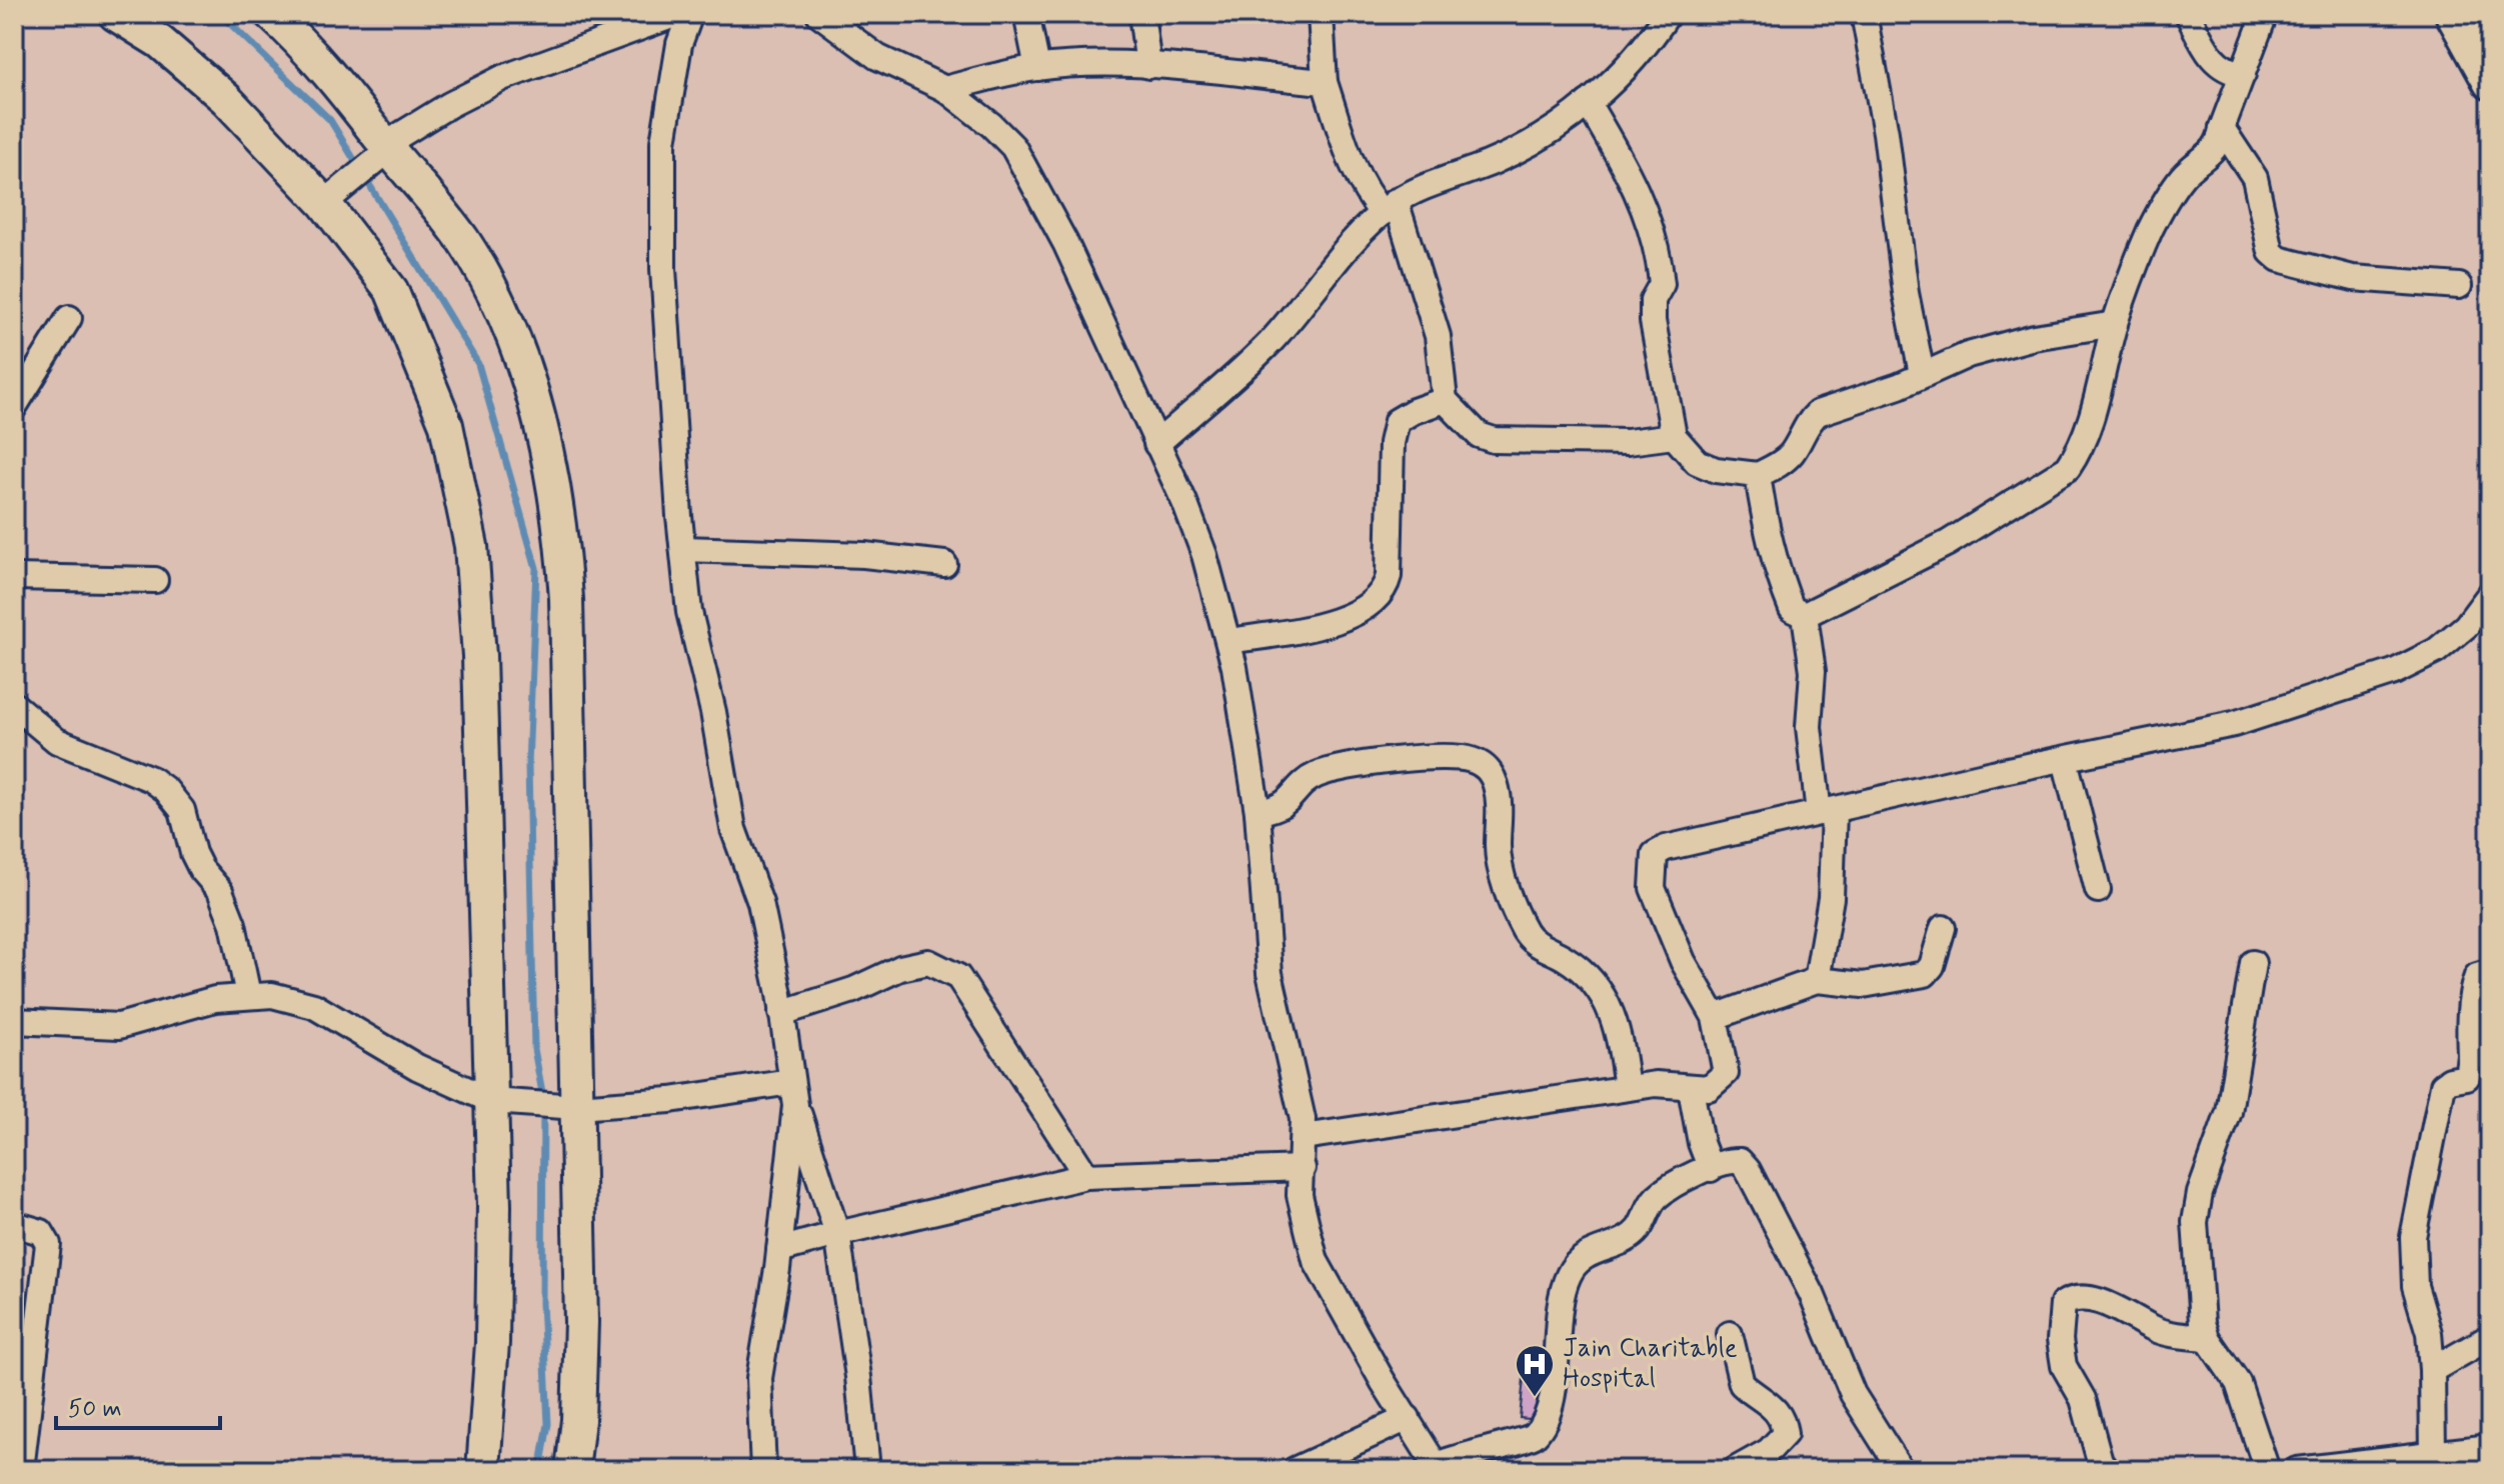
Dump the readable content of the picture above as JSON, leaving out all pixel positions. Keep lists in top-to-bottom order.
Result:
{
  "places": {
    "hospital": ["Jain Charitable Hospital"]
  },
  "scale_bar": "50 m"
}
